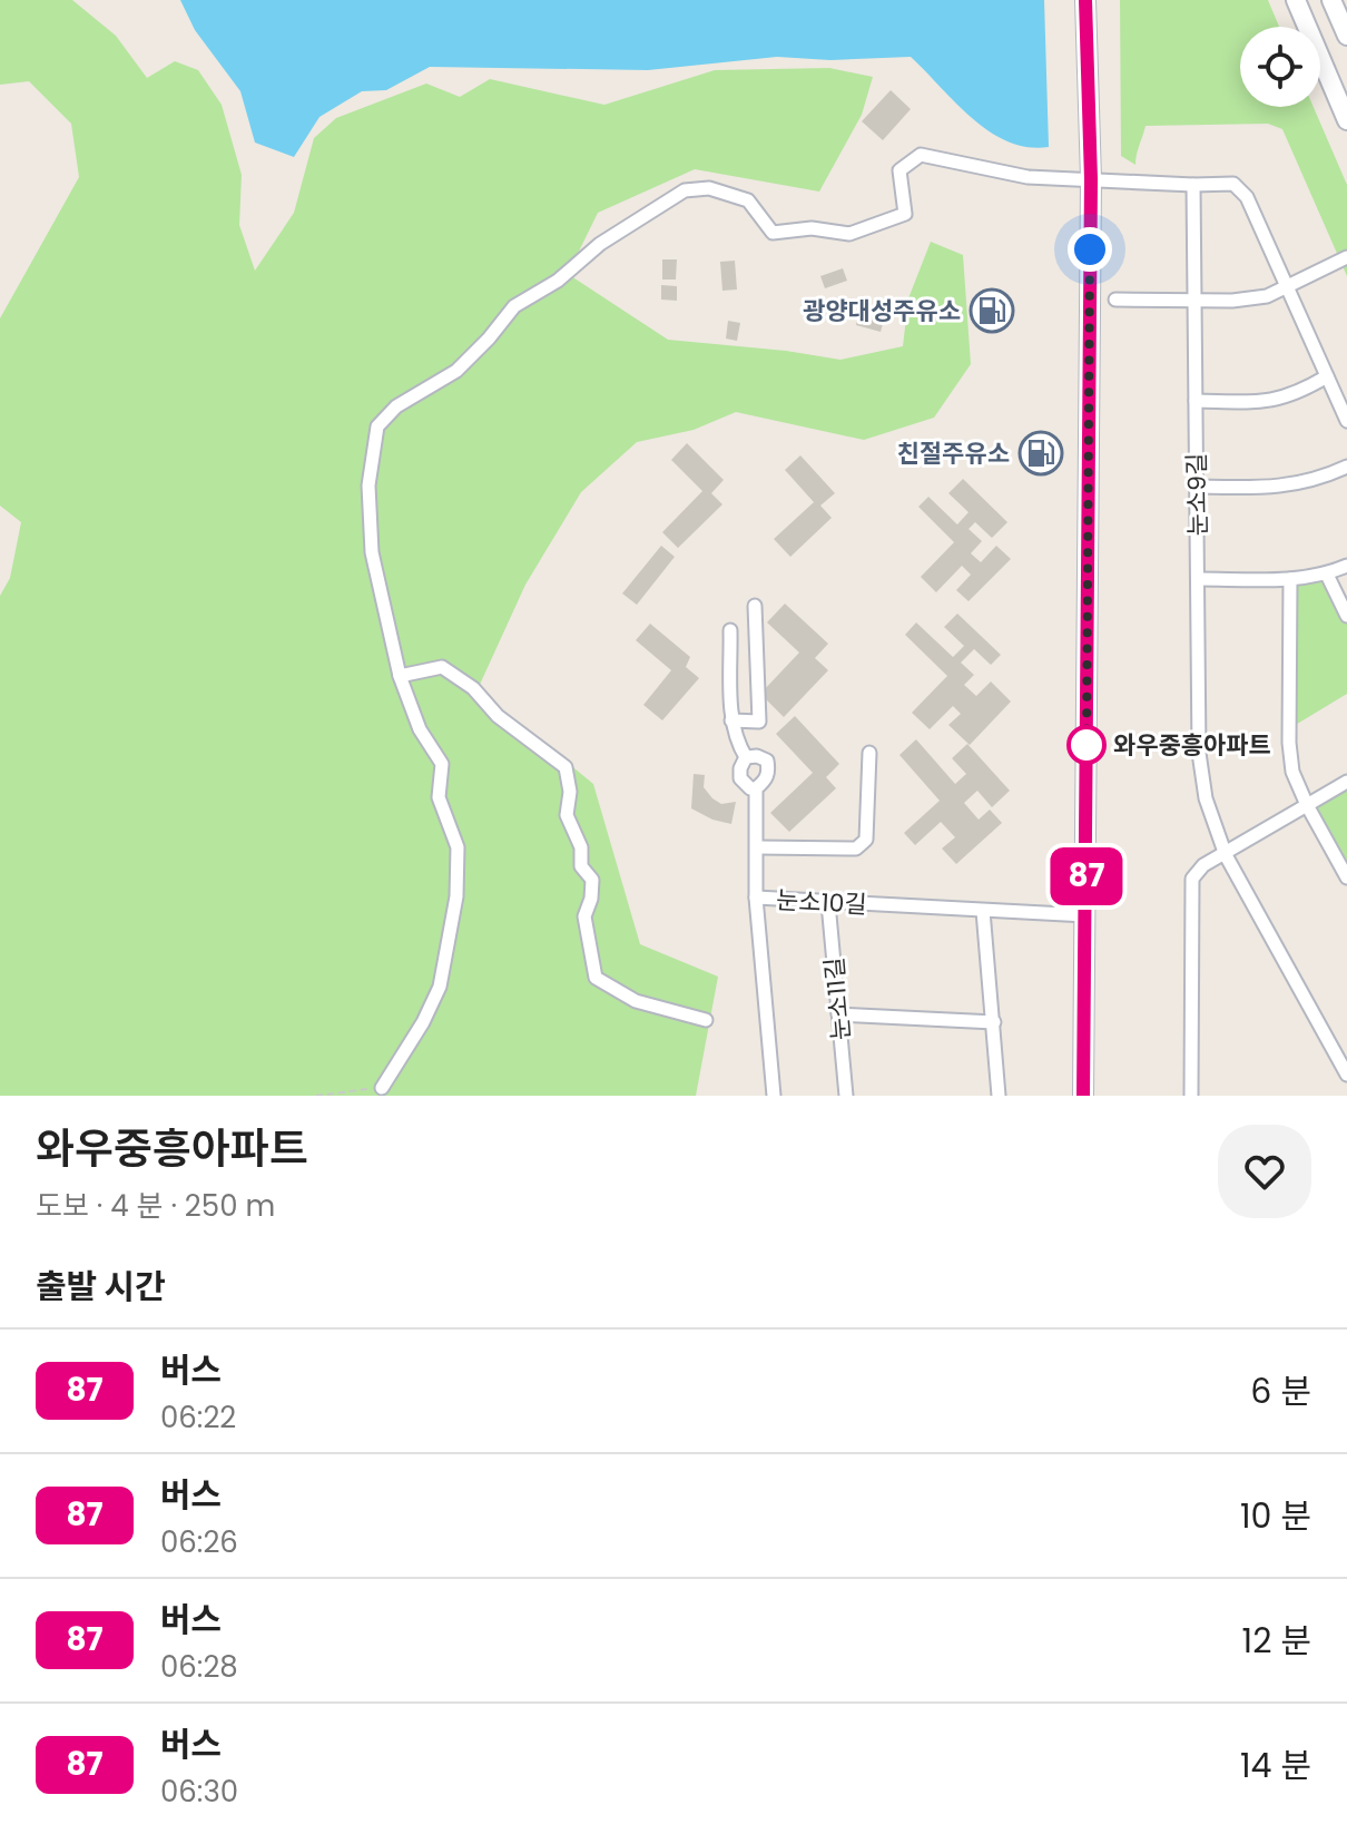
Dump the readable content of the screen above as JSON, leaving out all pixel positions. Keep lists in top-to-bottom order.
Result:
{
  "streets": {
    "street": ["눈소9길", "눈소10길", "눈소11길"]
  },
  "crossings": [
    ["눈소10길", "눈소11길"]
  ],
  "places": {
    "fuel station": ["광양대성주유소", "친절주유소"],
    "other": ["와우중흥아파트"]
  },
  "lines": ["bus line 87"],
  "page": {
    "on_map": "87",
    "heading": [
      ["와우중흥아파트", "도보 · 4 분 · 250 m"],
      "출발 시간"
    ],
    "list": [
      {
        "mark": "87",
        "name": "버스",
        "note": "06:22",
        "value": "6 분"
      },
      {
        "mark": "87",
        "name": "버스",
        "note": "06:26",
        "value": "10 분"
      },
      {
        "mark": "87",
        "name": "버스",
        "note": "06:28",
        "value": "12 분"
      },
      {
        "mark": "87",
        "name": "버스",
        "note": "06:30",
        "value": "14 분"
      }
    ]
  }
}
